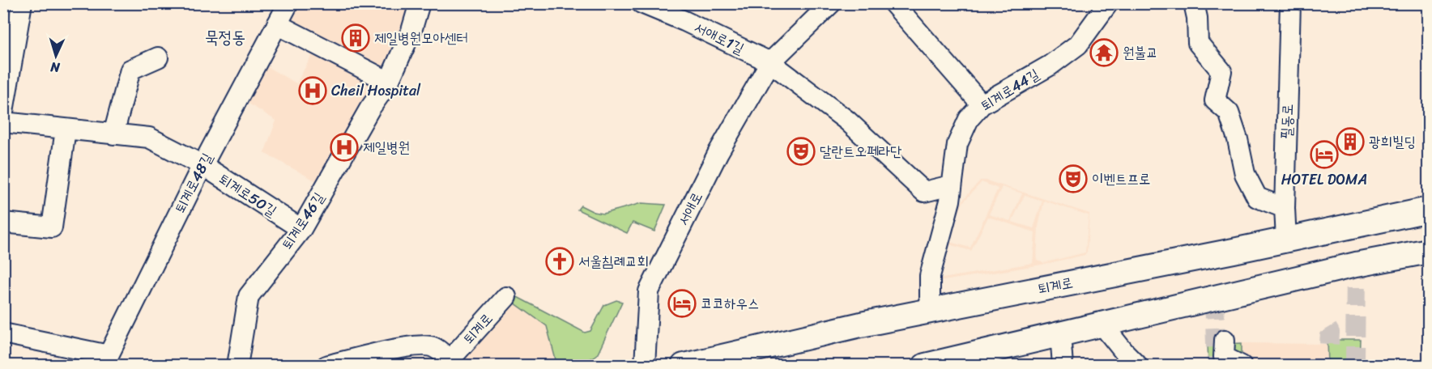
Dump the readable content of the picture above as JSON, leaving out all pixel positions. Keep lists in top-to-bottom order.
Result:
{
  "streets": {
    "main road": ["퇴계로"],
    "street": [
      "서애로1길",
      "퇴계로44길",
      "필동로",
      "퇴계로48길",
      "퇴계로50길",
      "서애로",
      "퇴계로46길"
    ]
  },
  "crossings": [
    ["서애로1길", "서애로"],
    ["퇴계로44길", "퇴계로"],
    ["필동로", "퇴계로"],
    ["퇴계로48길", "퇴계로50길"],
    ["퇴계로50길", "퇴계로46길"]
  ],
  "districts": ["묵정동"],
  "places": {
    "building": ["제일병원모아센터", "광희빌딩"],
    "temple": ["원불교"],
    "hospital": ["Cheil Hospital", "제일병원"],
    "theatre": ["달란트오페라단", "이벤트프로"],
    "hotel": ["HOTEL DOMA", "코코하우스"],
    "church": ["서울침례교회"]
  },
  "north": "bottom"
}
